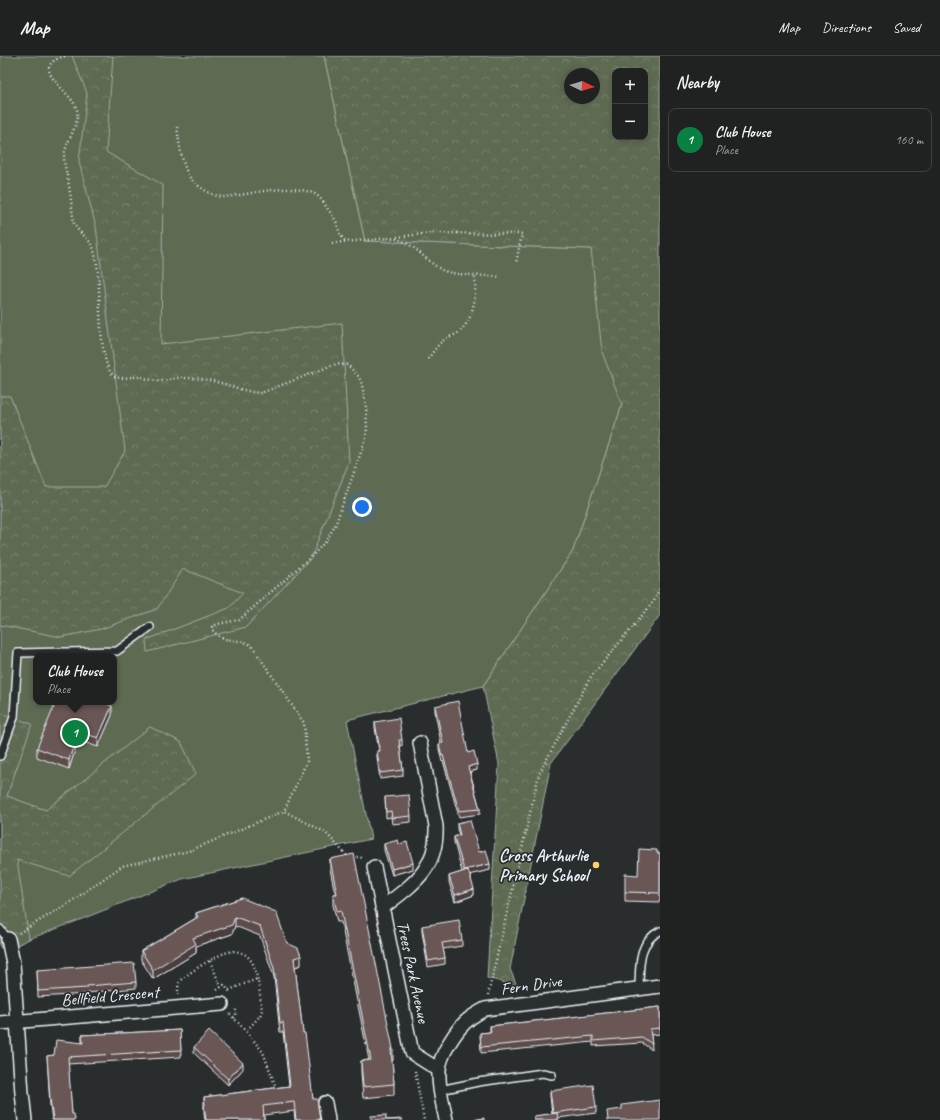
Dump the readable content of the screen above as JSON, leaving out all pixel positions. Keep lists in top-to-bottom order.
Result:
{
  "streets": {
    "street": ["Trees Park Avenue", "Fern Drive", "Bellfield Crescent"]
  },
  "places": ["Cross Arthurlie Primary School"],
  "north": "right",
  "page": {
    "header": "Map",
    "nav": ["Map", "Directions", "Saved"],
    "heading": "Nearby",
    "map_buttons": ["+", "−"],
    "list": [
      {
        "mark": "1",
        "name": "Club House",
        "note": "Place",
        "value": "160 m"
      }
    ],
    "popup": ["Club House", "Place"],
    "pins": "1"
  }
}
